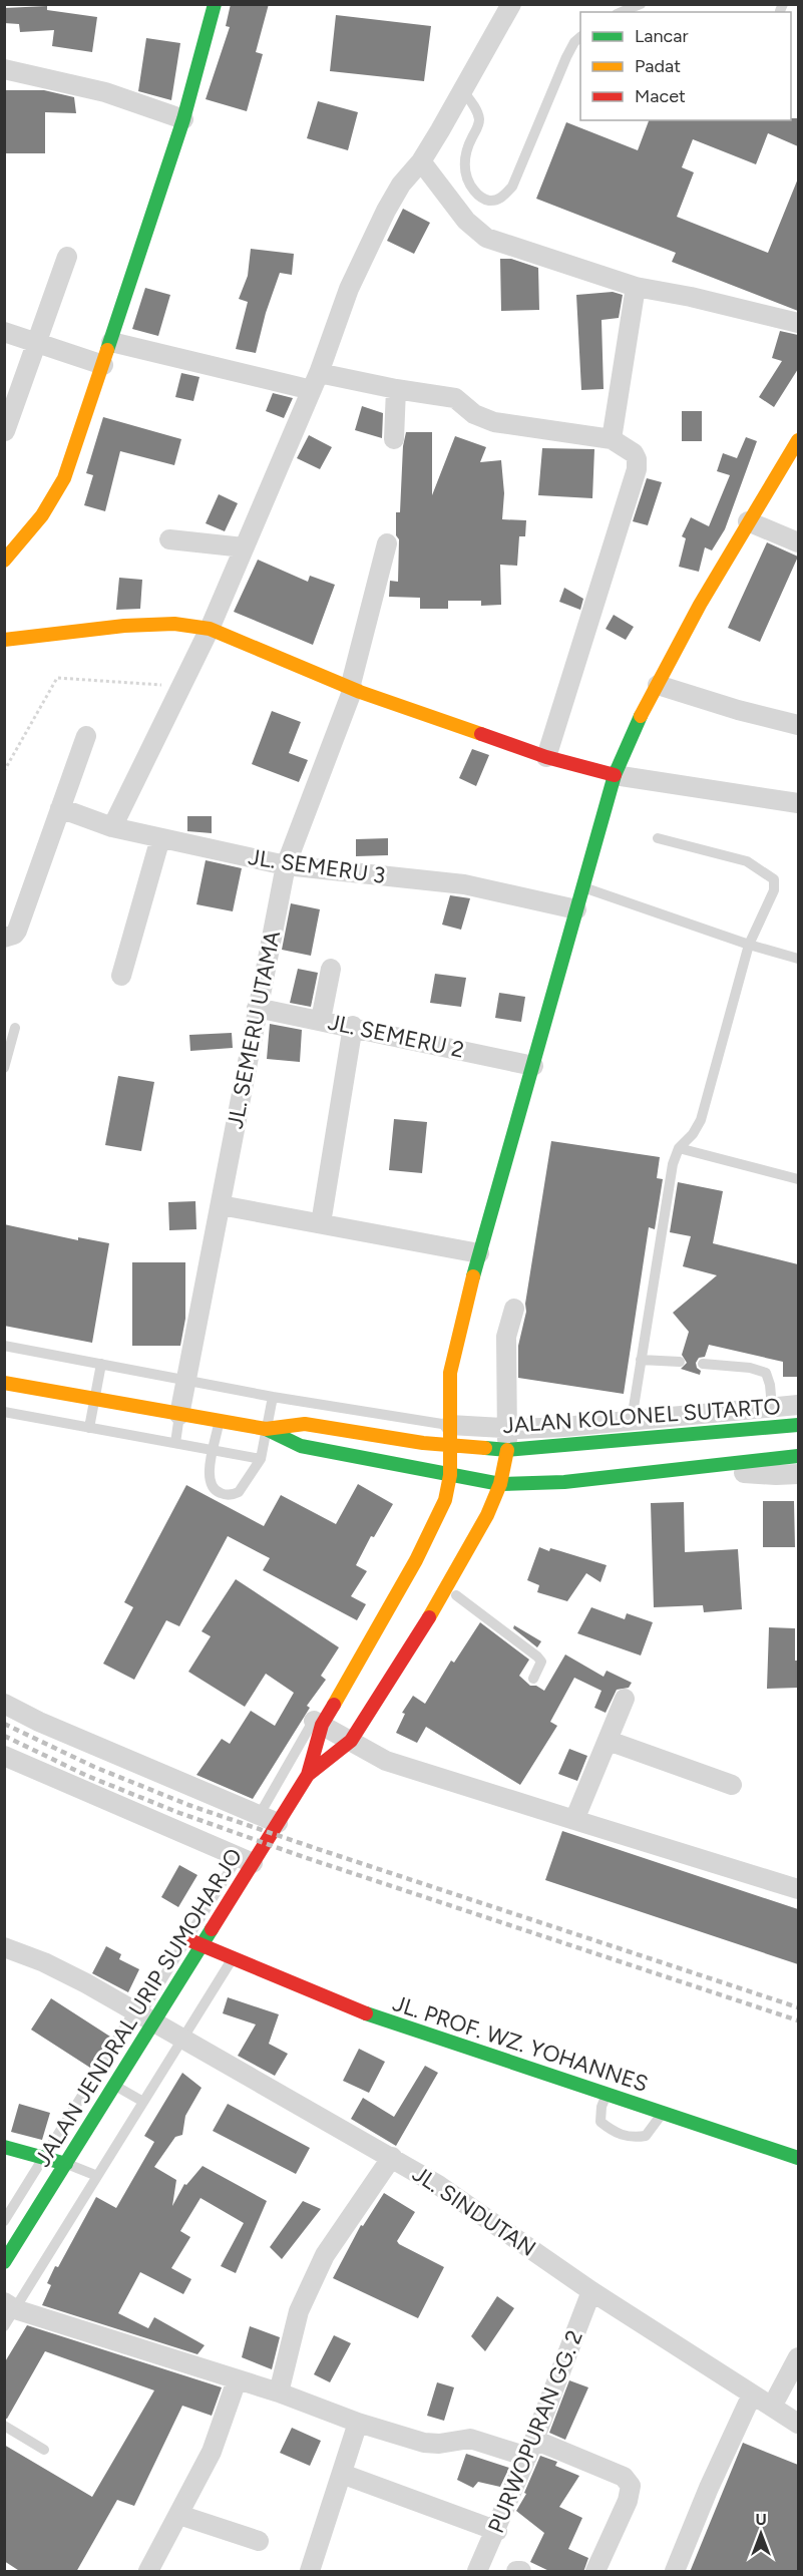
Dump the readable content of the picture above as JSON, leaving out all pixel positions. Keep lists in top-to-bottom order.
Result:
{
  "streets": {
    "main road": ["JALAN KOLONEL SUTARTO", "JALAN JENDRAL URIP SUMOHARJO", "JL. PROF. WZ. YOHANNES"],
    "street": [
      "JL. SEMERU 3",
      "JL. SEMERU UTAMA",
      "JL. SEMERU 2",
      "JL. SINDUTAN",
      "PURWOPURAN GG. 2"
    ]
  },
  "crossings": [
    ["JL. SEMERU 3", "JL. SEMERU UTAMA"],
    ["JL. SEMERU 3", "JALAN JENDRAL URIP SUMOHARJO"],
    ["JL. SEMERU UTAMA", "JL. SEMERU 2"],
    ["JL. SEMERU 2", "JALAN JENDRAL URIP SUMOHARJO"],
    ["JALAN KOLONEL SUTARTO", "JALAN JENDRAL URIP SUMOHARJO"],
    ["JALAN JENDRAL URIP SUMOHARJO", "JL. PROF. WZ. YOHANNES"],
    ["JALAN JENDRAL URIP SUMOHARJO", "JL. SINDUTAN"],
    ["JL. SINDUTAN", "PURWOPURAN GG. 2"]
  ],
  "legend": ["Lancar", "Padat", "Macet"],
  "north": "top"
}
